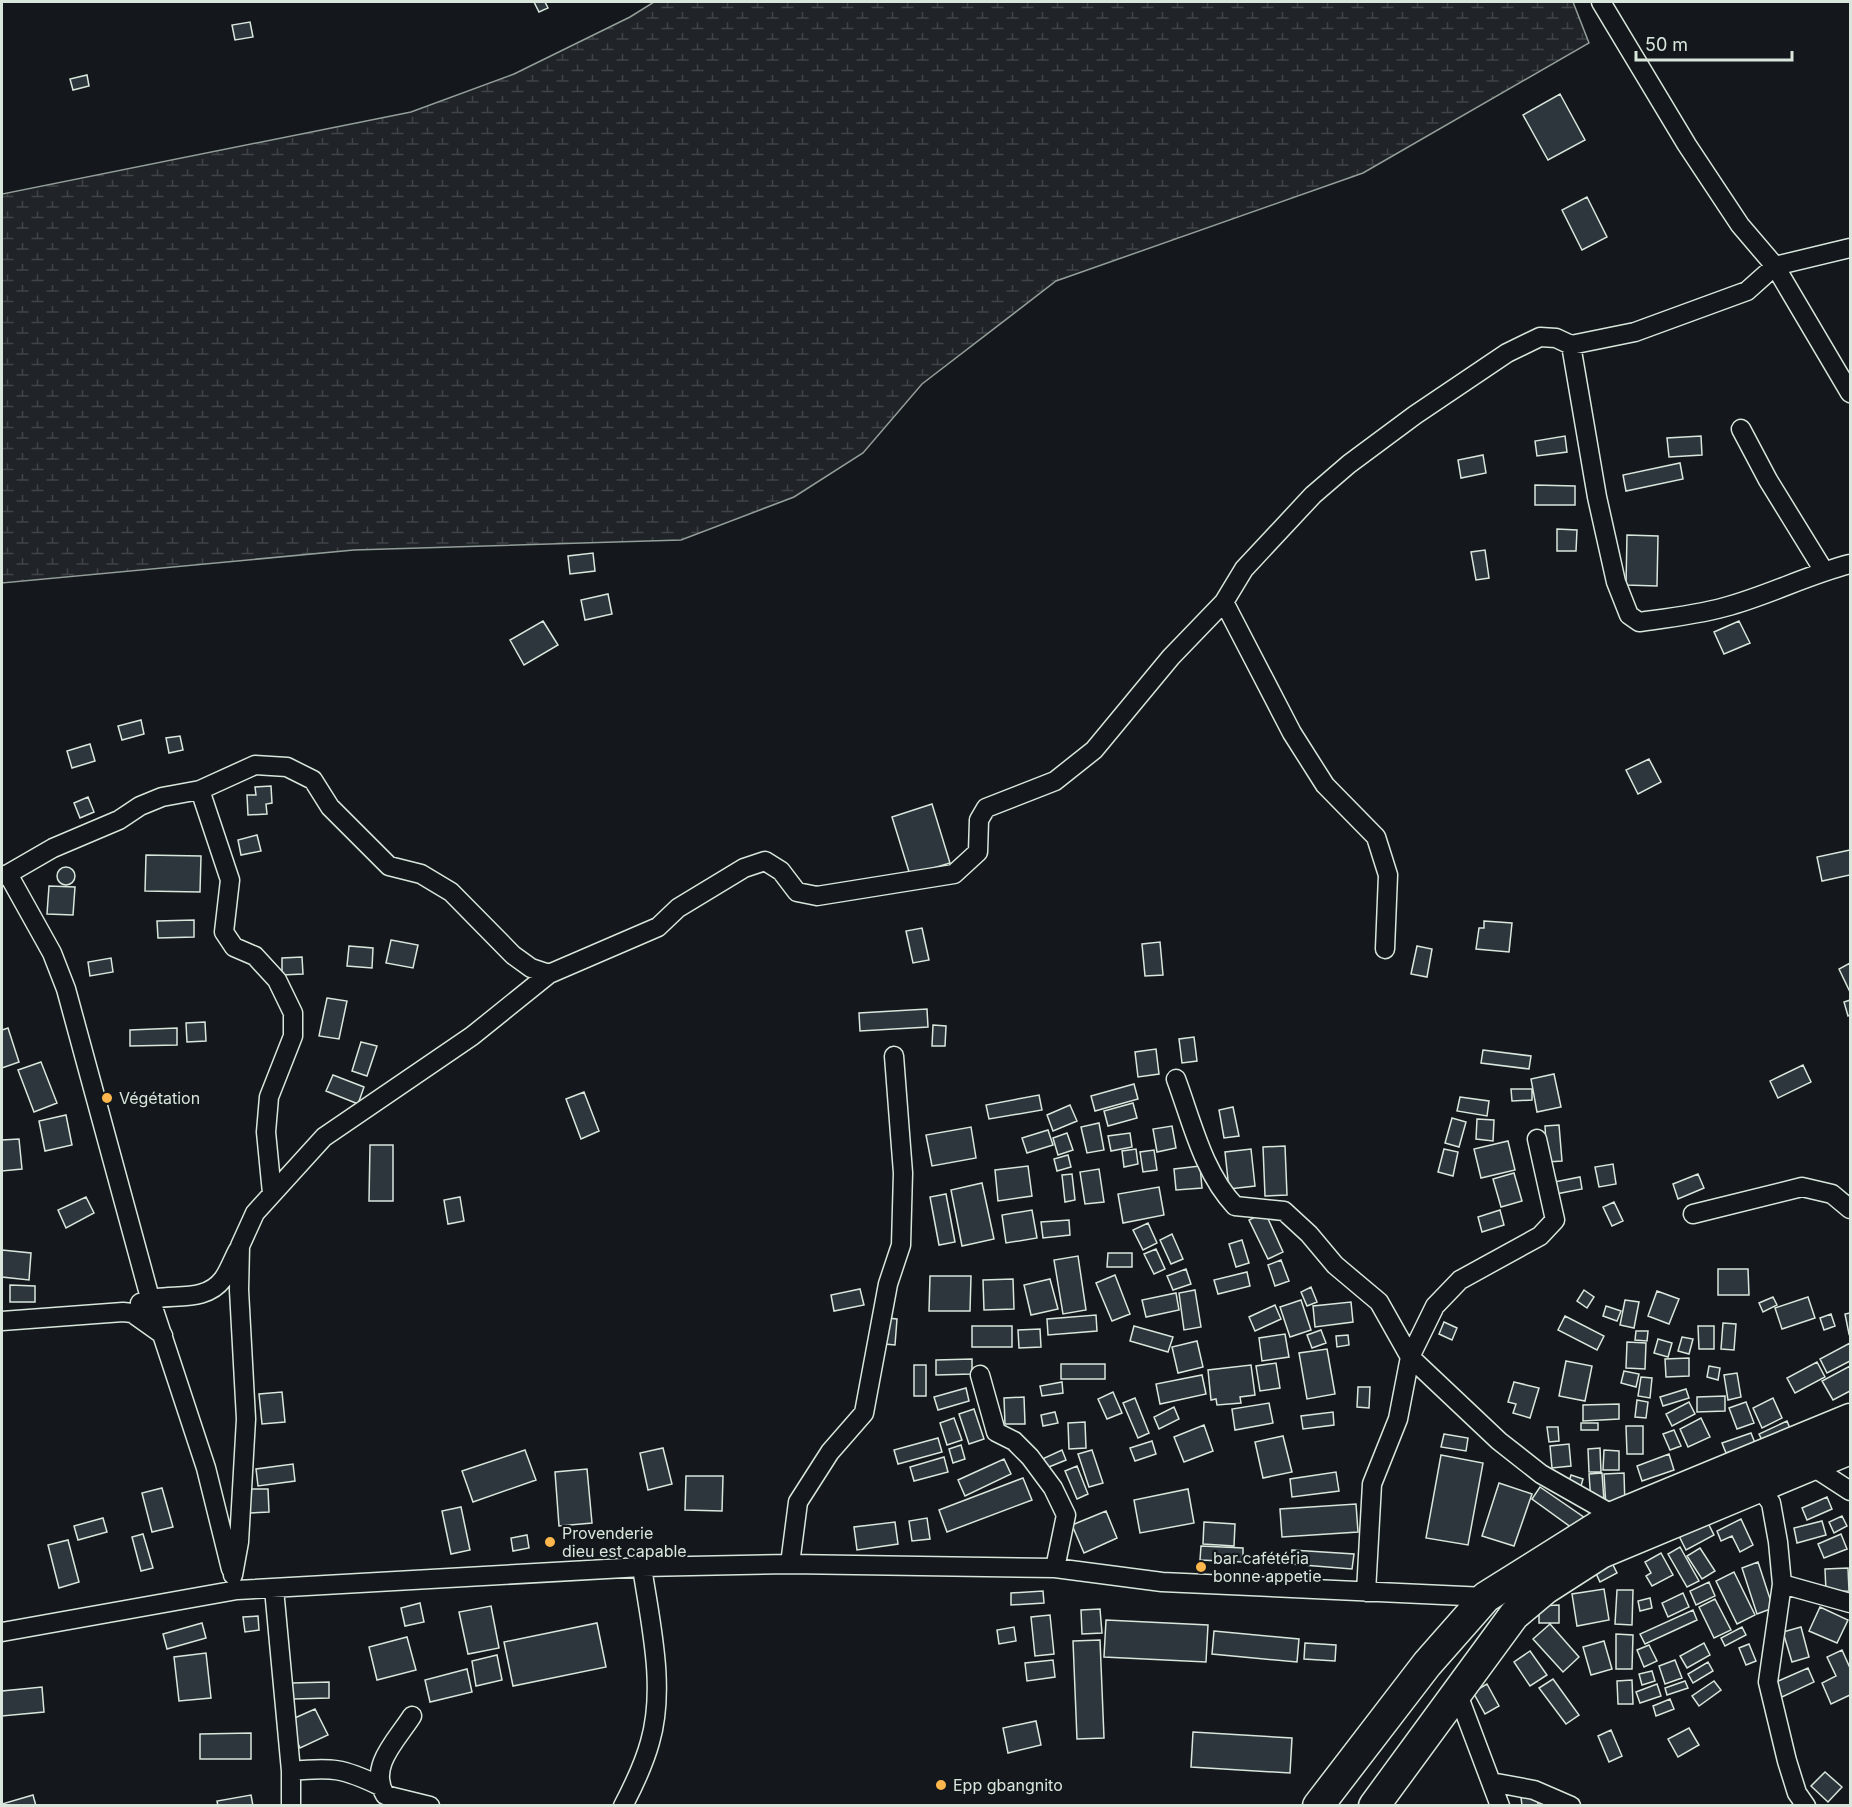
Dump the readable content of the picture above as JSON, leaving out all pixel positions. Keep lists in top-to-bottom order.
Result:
{
  "places": [
    "Végétation",
    "Provenderie dieu est capable",
    "bar cafétéria bonne appetie",
    "Epp gbangnito"
  ],
  "scale_bar": "50 m"
}
